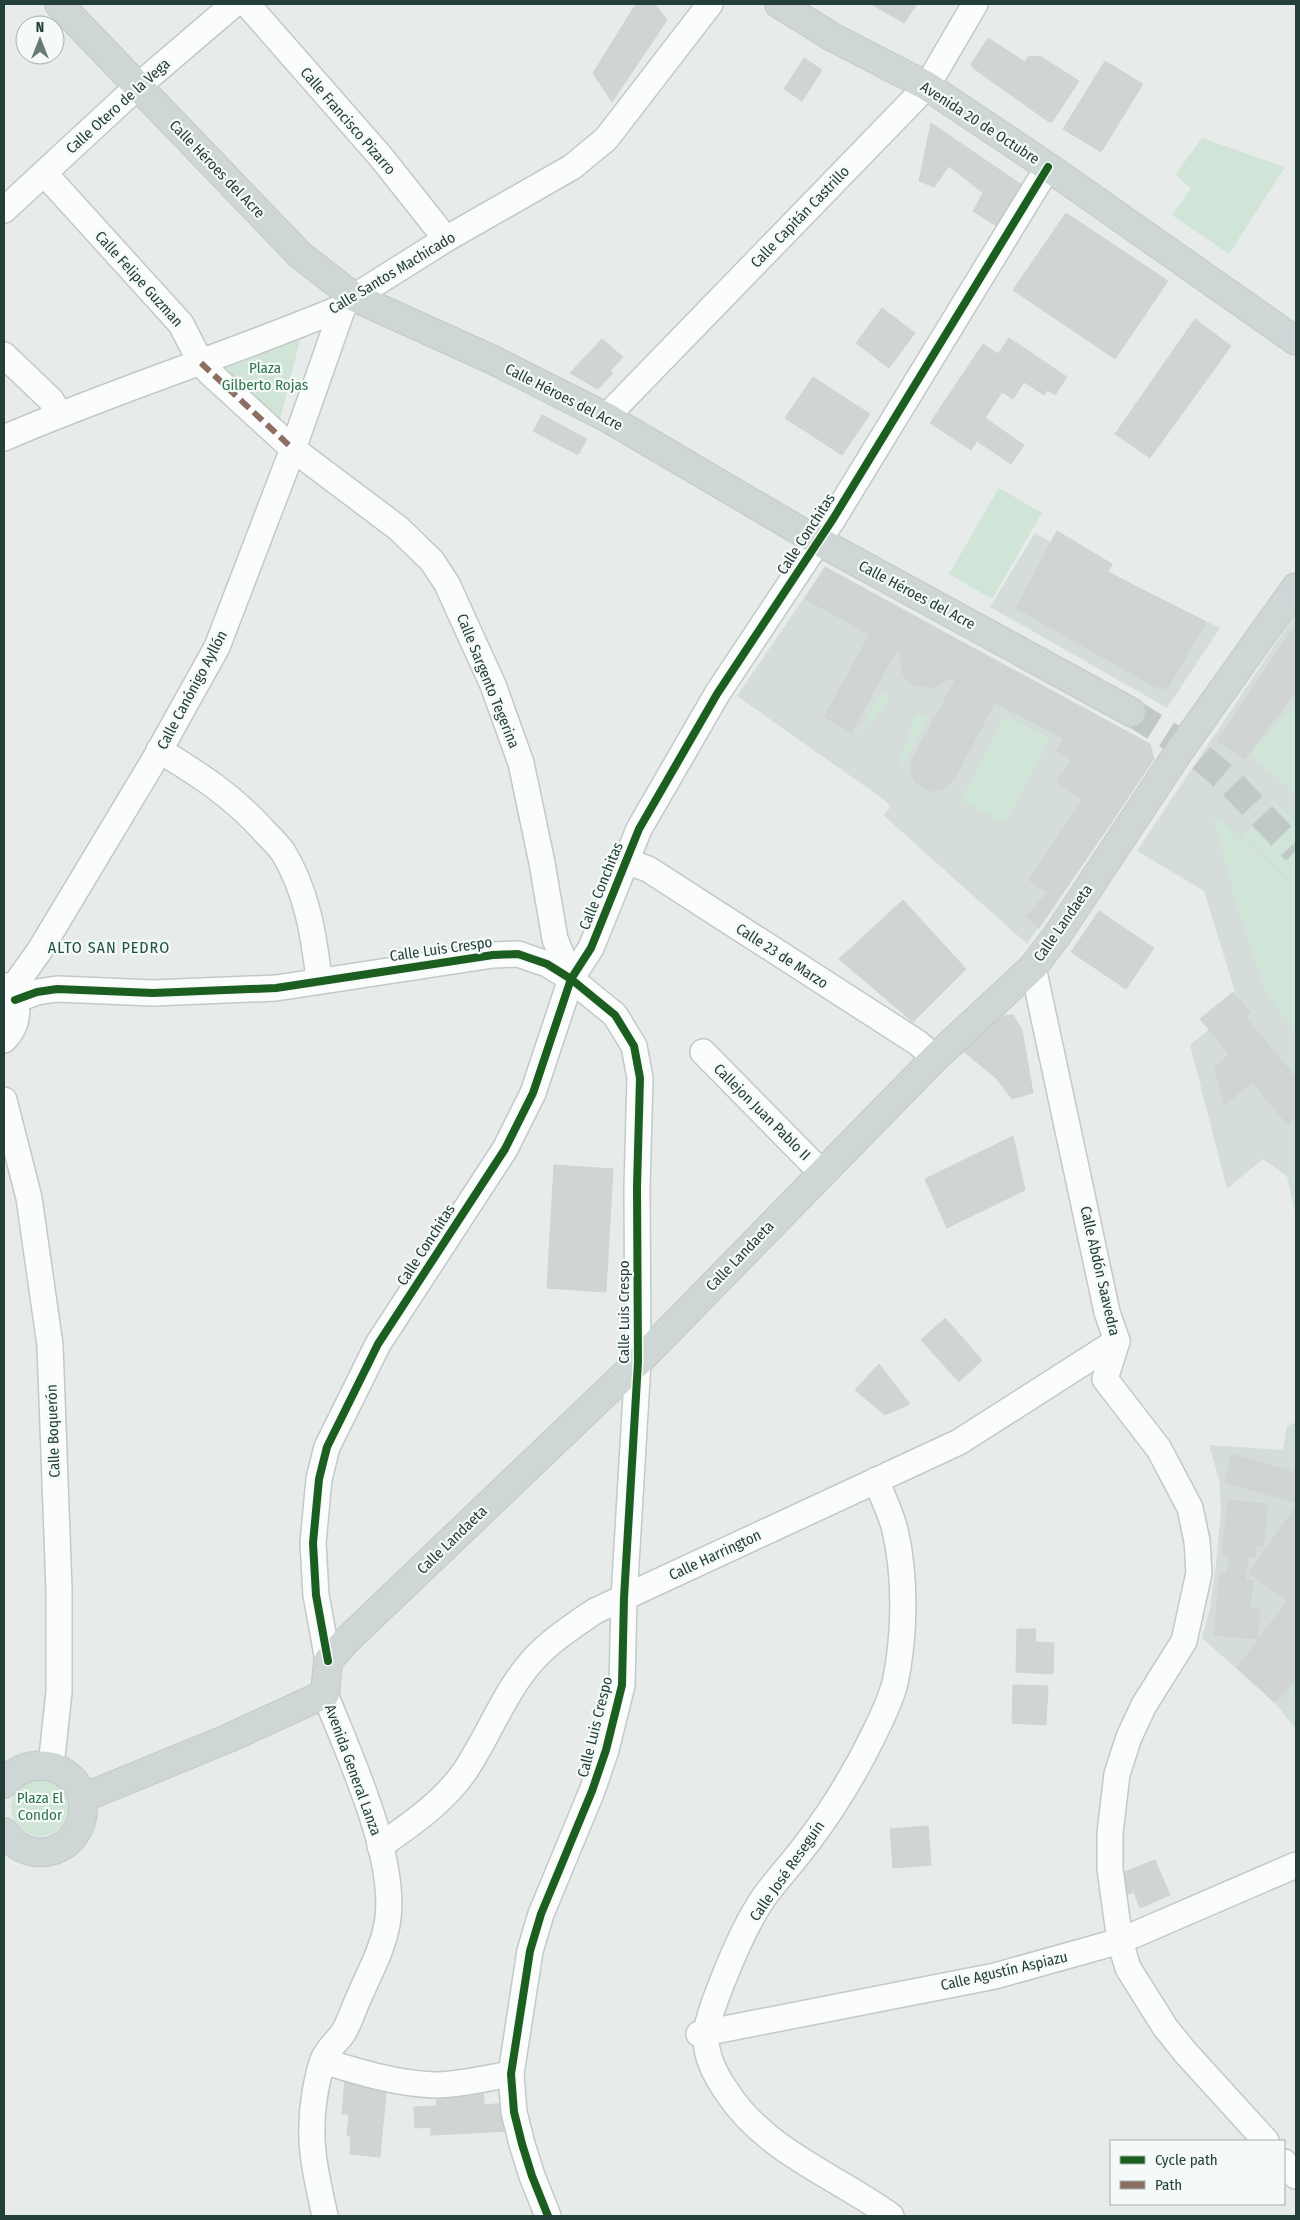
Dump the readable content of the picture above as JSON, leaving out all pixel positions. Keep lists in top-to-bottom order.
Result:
{
  "streets": {
    "main road": ["Avenida 20 de Octubre", "Calle Héroes del Acre", "Calle Landaeta"],
    "street": [
      "Calle Otero de la Vega",
      "Calle Francisco Pizarro",
      "Calle Capitán Castrillo",
      "Calle Santos Machicado",
      "Calle Felipe Guzman",
      "Calle Conchitas",
      "Calle Sargento Tegerina",
      "Calle Canónigo Ayllón",
      "Calle Luis Crespo",
      "Calle 23 de Marzo",
      "Callejon Juan Pablo II",
      "Calle Abdón Saavedra",
      "Calle Boquerón",
      "Calle Harrington",
      "Avenida General Lanza",
      "Calle José Reseguín",
      "Calle Agustín Aspiazu"
    ]
  },
  "crossings": [
    ["Calle Otero de la Vega", "Calle Héroes del Acre"],
    ["Calle Otero de la Vega", "Calle Felipe Guzman"],
    ["Calle Francisco Pizarro", "Calle Santos Machicado"],
    ["Avenida 20 de Octubre", "Calle Capitán Castrillo"],
    ["Avenida 20 de Octubre", "Calle Conchitas"],
    ["Calle Héroes del Acre", "Calle Capitán Castrillo"],
    ["Calle Héroes del Acre", "Calle Santos Machicado"],
    ["Calle Héroes del Acre", "Calle Conchitas"],
    ["Calle Héroes del Acre", "Calle Canónigo Ayllón"],
    ["Calle Santos Machicado", "Calle Felipe Guzman"],
    ["Calle Santos Machicado", "Calle Canónigo Ayllón"],
    ["Calle Felipe Guzman", "Calle Sargento Tegerina"],
    ["Calle Felipe Guzman", "Calle Canónigo Ayllón"],
    ["Calle Conchitas", "Calle Sargento Tegerina"],
    ["Calle Conchitas", "Calle Landaeta"],
    ["Calle Conchitas", "Calle Luis Crespo"],
    ["Calle Conchitas", "Calle 23 de Marzo"],
    ["Calle Sargento Tegerina", "Calle Canónigo Ayllón"],
    ["Calle Sargento Tegerina", "Calle Luis Crespo"],
    ["Calle Canónigo Ayllón", "Calle Luis Crespo"],
    ["Calle Landaeta", "Calle Luis Crespo"],
    ["Calle Landaeta", "Calle 23 de Marzo"],
    ["Calle Landaeta", "Callejon Juan Pablo II"],
    ["Calle Landaeta", "Calle Abdón Saavedra"],
    ["Calle Luis Crespo", "Calle Harrington"],
    ["Calle Abdón Saavedra", "Calle Harrington"],
    ["Calle Abdón Saavedra", "Calle Agustín Aspiazu"],
    ["Calle Harrington", "Avenida General Lanza"],
    ["Calle Harrington", "Calle José Reseguín"],
    ["Calle José Reseguín", "Calle Agustín Aspiazu"]
  ],
  "districts": ["ALTO SAN PEDRO"],
  "parks": ["Plaza Gilberto Rojas", "Plaza El Condor"],
  "legend": ["Cycle path", "Path"],
  "north": "top"
}
